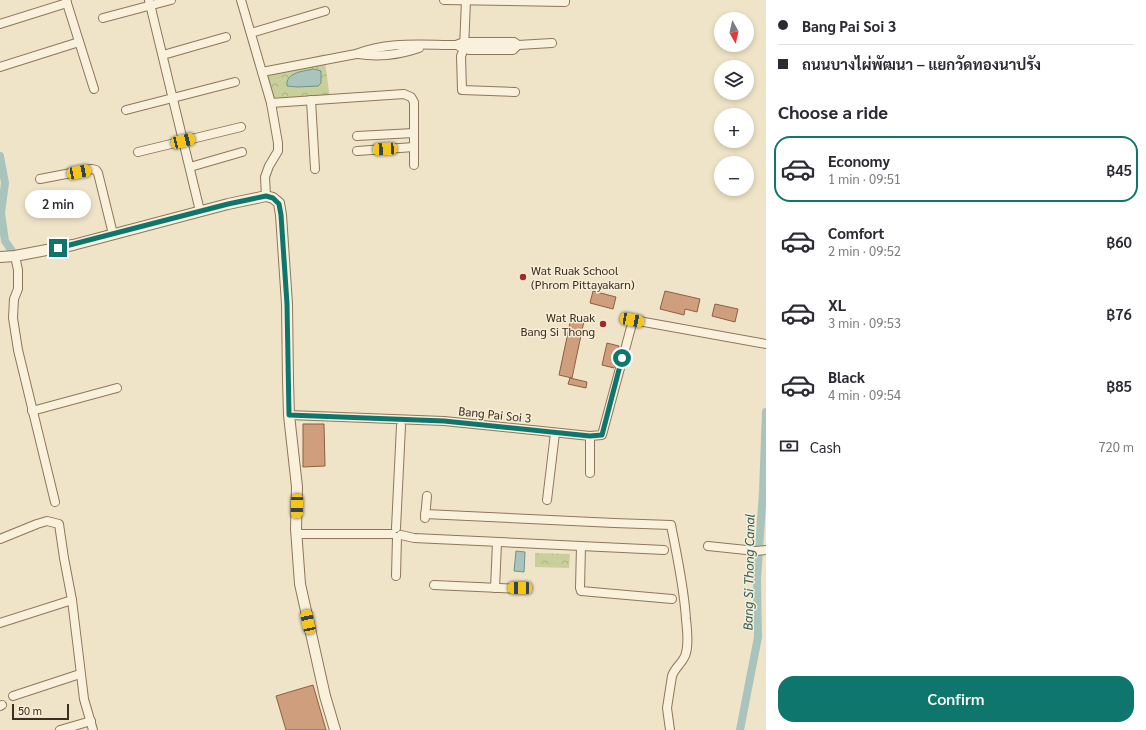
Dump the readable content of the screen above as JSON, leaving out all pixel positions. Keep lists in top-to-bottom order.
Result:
{
  "streets": {
    "street": ["Bang Pai Soi 3"]
  },
  "water": ["Bang Si Thong Canal"],
  "places": ["Wat Ruak School (Phrom Pittayakarn)", "Wat Ruak Bang Si Thong"],
  "scale_bar": "50 m",
  "north": "bottom",
  "page": {
    "banner": ["Bang Pai Soi 3", "ถนนบางไผ่พัฒนา – แยกวัดทองนาปรัง"],
    "map_buttons": ["+", "−"],
    "heading": "Choose a ride",
    "list": [
      {
        "name": "Economy",
        "note": "1 min · 09:51",
        "value": "฿45"
      },
      {
        "name": "Comfort",
        "note": "2 min · 09:52",
        "value": "฿60"
      },
      {
        "name": "XL",
        "note": "3 min · 09:53",
        "value": "฿76"
      },
      {
        "name": "Black",
        "note": "4 min · 09:54",
        "value": "฿85"
      }
    ],
    "bubble": "2 min",
    "pay": ["Cash", "720 m"],
    "buttons": "Confirm",
    "scale": "50 m"
  }
}
